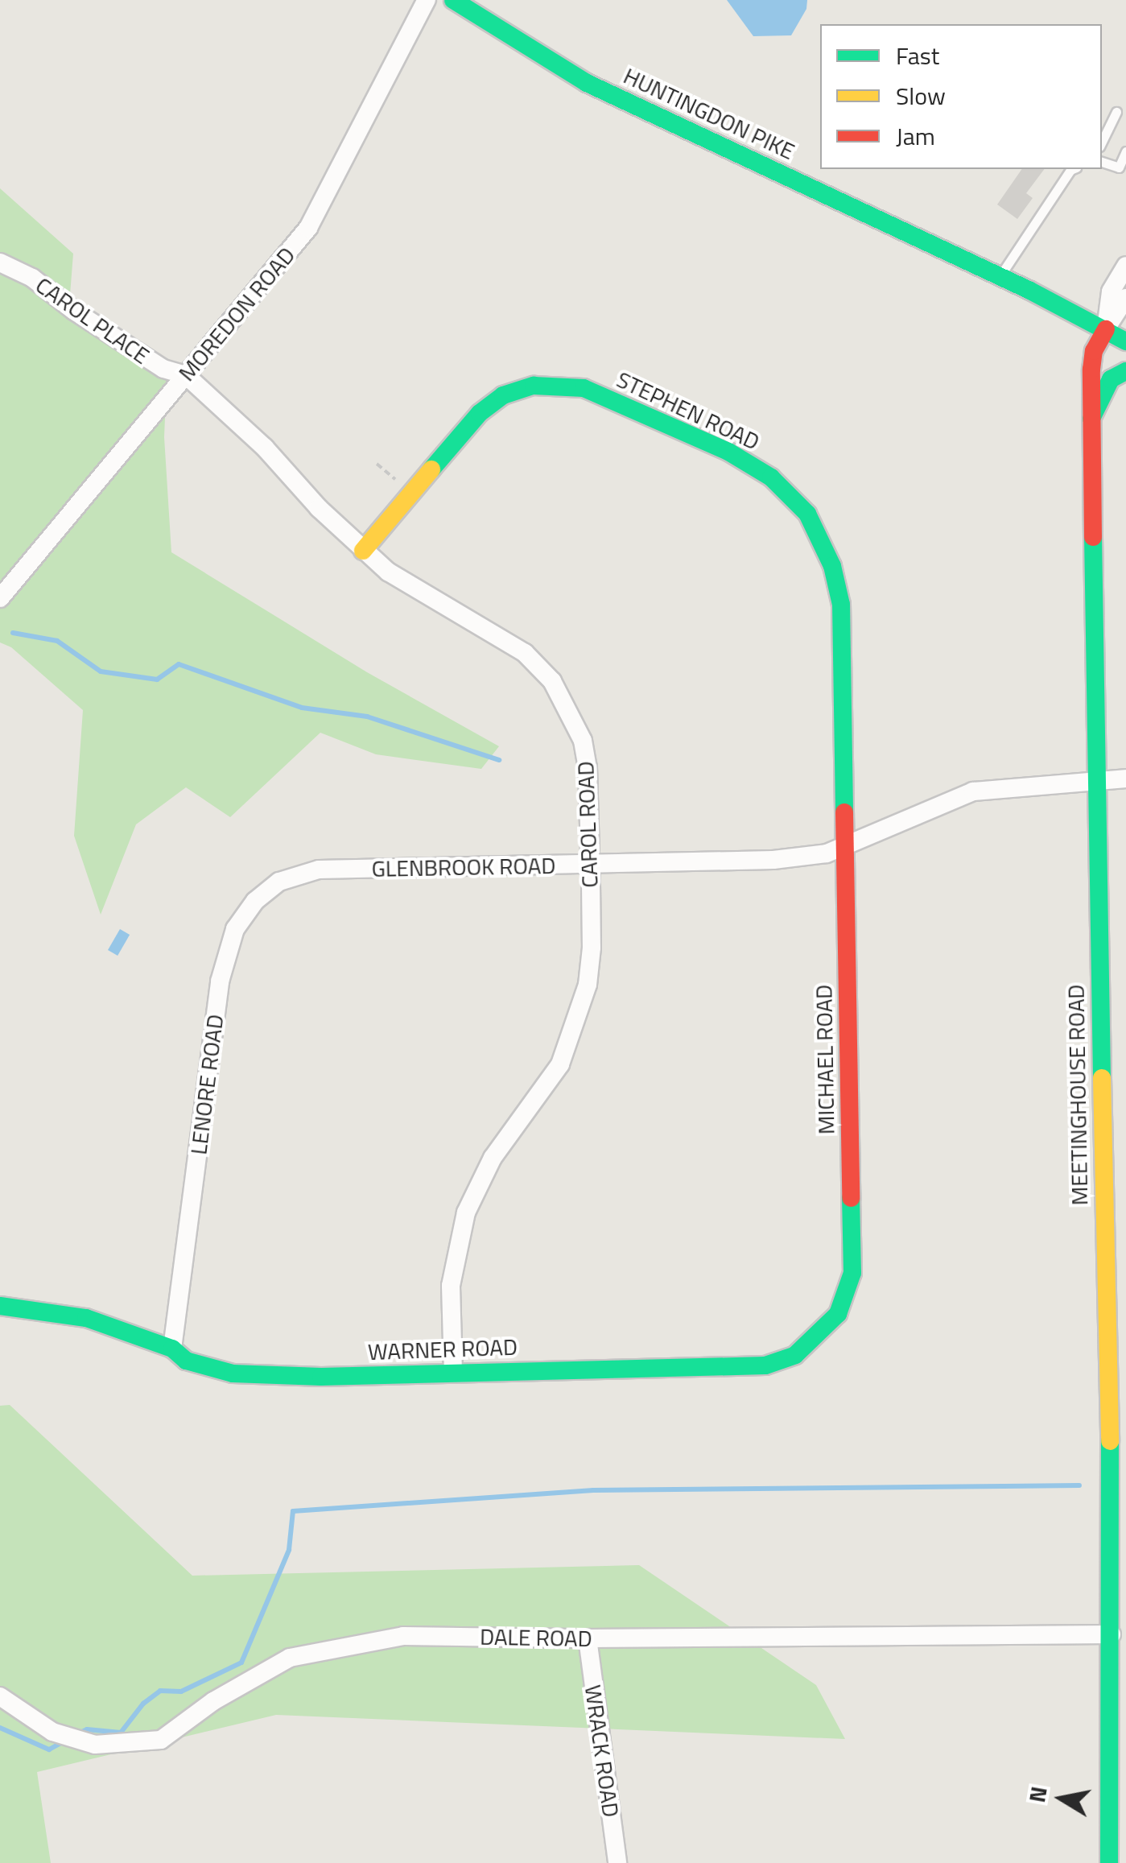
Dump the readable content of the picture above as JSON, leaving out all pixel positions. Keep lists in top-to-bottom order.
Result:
{
  "streets": {
    "street": [
      "HUNTINGDON PIKE",
      "MOREDON ROAD",
      "CAROL PLACE",
      "STEPHEN ROAD",
      "CAROL ROAD",
      "GLENBROOK ROAD",
      "MICHAEL ROAD",
      "LENORE ROAD",
      "MEETINGHOUSE ROAD",
      "WARNER ROAD",
      "DALE ROAD",
      "WRACK ROAD"
    ]
  },
  "crossings": [
    ["HUNTINGDON PIKE", "MEETINGHOUSE ROAD"],
    ["MOREDON ROAD", "CAROL PLACE"],
    ["MOREDON ROAD", "CAROL ROAD"],
    ["CAROL PLACE", "CAROL ROAD"],
    ["STEPHEN ROAD", "CAROL ROAD"],
    ["STEPHEN ROAD", "GLENBROOK ROAD"],
    ["STEPHEN ROAD", "MICHAEL ROAD"],
    ["CAROL ROAD", "GLENBROOK ROAD"],
    ["CAROL ROAD", "WARNER ROAD"],
    ["GLENBROOK ROAD", "MICHAEL ROAD"],
    ["GLENBROOK ROAD", "LENORE ROAD"],
    ["GLENBROOK ROAD", "MEETINGHOUSE ROAD"],
    ["MICHAEL ROAD", "WARNER ROAD"],
    ["LENORE ROAD", "WARNER ROAD"],
    ["MEETINGHOUSE ROAD", "DALE ROAD"],
    ["DALE ROAD", "WRACK ROAD"]
  ],
  "legend": ["Fast", "Slow", "Jam"],
  "north": "left"
}
